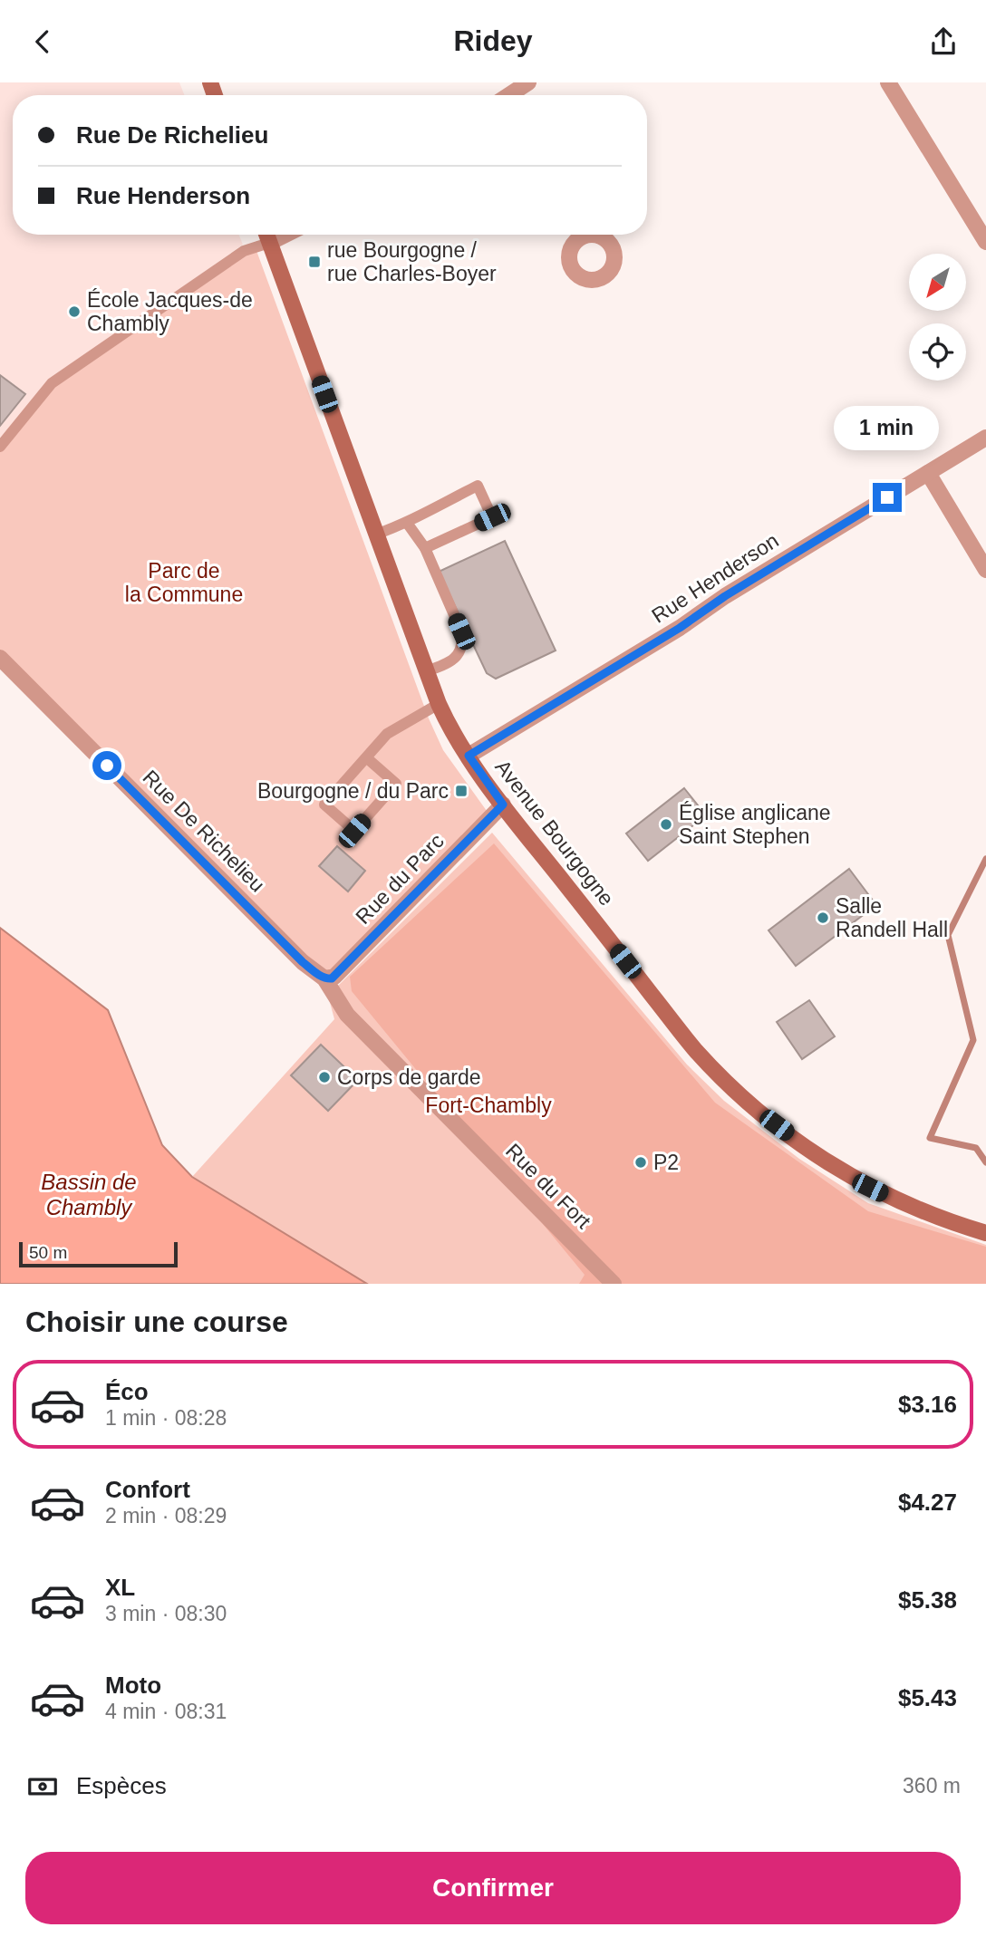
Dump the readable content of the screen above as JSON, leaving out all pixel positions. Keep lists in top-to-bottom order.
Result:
{
  "streets": {
    "street": [
      "Rue Henderson",
      "Rue De Richelieu",
      "Avenue Bourgogne",
      "Rue du Parc",
      "Rue du Fort"
    ]
  },
  "crossings": [
    ["Rue Henderson", "Avenue Bourgogne"],
    ["Rue De Richelieu", "Rue du Parc"],
    ["Rue De Richelieu", "Rue du Fort"],
    ["Avenue Bourgogne", "Rue du Parc"],
    ["Rue du Parc", "Rue du Fort"]
  ],
  "water": ["Bassin de Chambly"],
  "parks": ["Parc de la Commune", "Fort-Chambly"],
  "places": {
    "transit": ["rue Bourgogne / rue Charles-Boyer", "Bourgogne / du Parc"],
    "other": [
      "École Jacques-de Chambly",
      "Église anglicane Saint Stephen",
      "Salle Randell Hall",
      "Corps de garde",
      "P2"
    ]
  },
  "scale_bar": "50 m",
  "north": "bottom left",
  "page": {
    "header": "Ridey",
    "banner": ["Rue De Richelieu", "Rue Henderson"],
    "bubble": "1 min",
    "scale": "50 m",
    "heading": "Choisir une course",
    "list": [
      {
        "name": "Éco",
        "note": "1 min · 08:28",
        "value": "$3.16"
      },
      {
        "name": "Confort",
        "note": "2 min · 08:29",
        "value": "$4.27"
      },
      {
        "name": "XL",
        "note": "3 min · 08:30",
        "value": "$5.38"
      },
      {
        "name": "Moto",
        "note": "4 min · 08:31",
        "value": "$5.43"
      }
    ],
    "pay": ["Espèces", "360 m"],
    "buttons": "Confirmer"
  }
}
